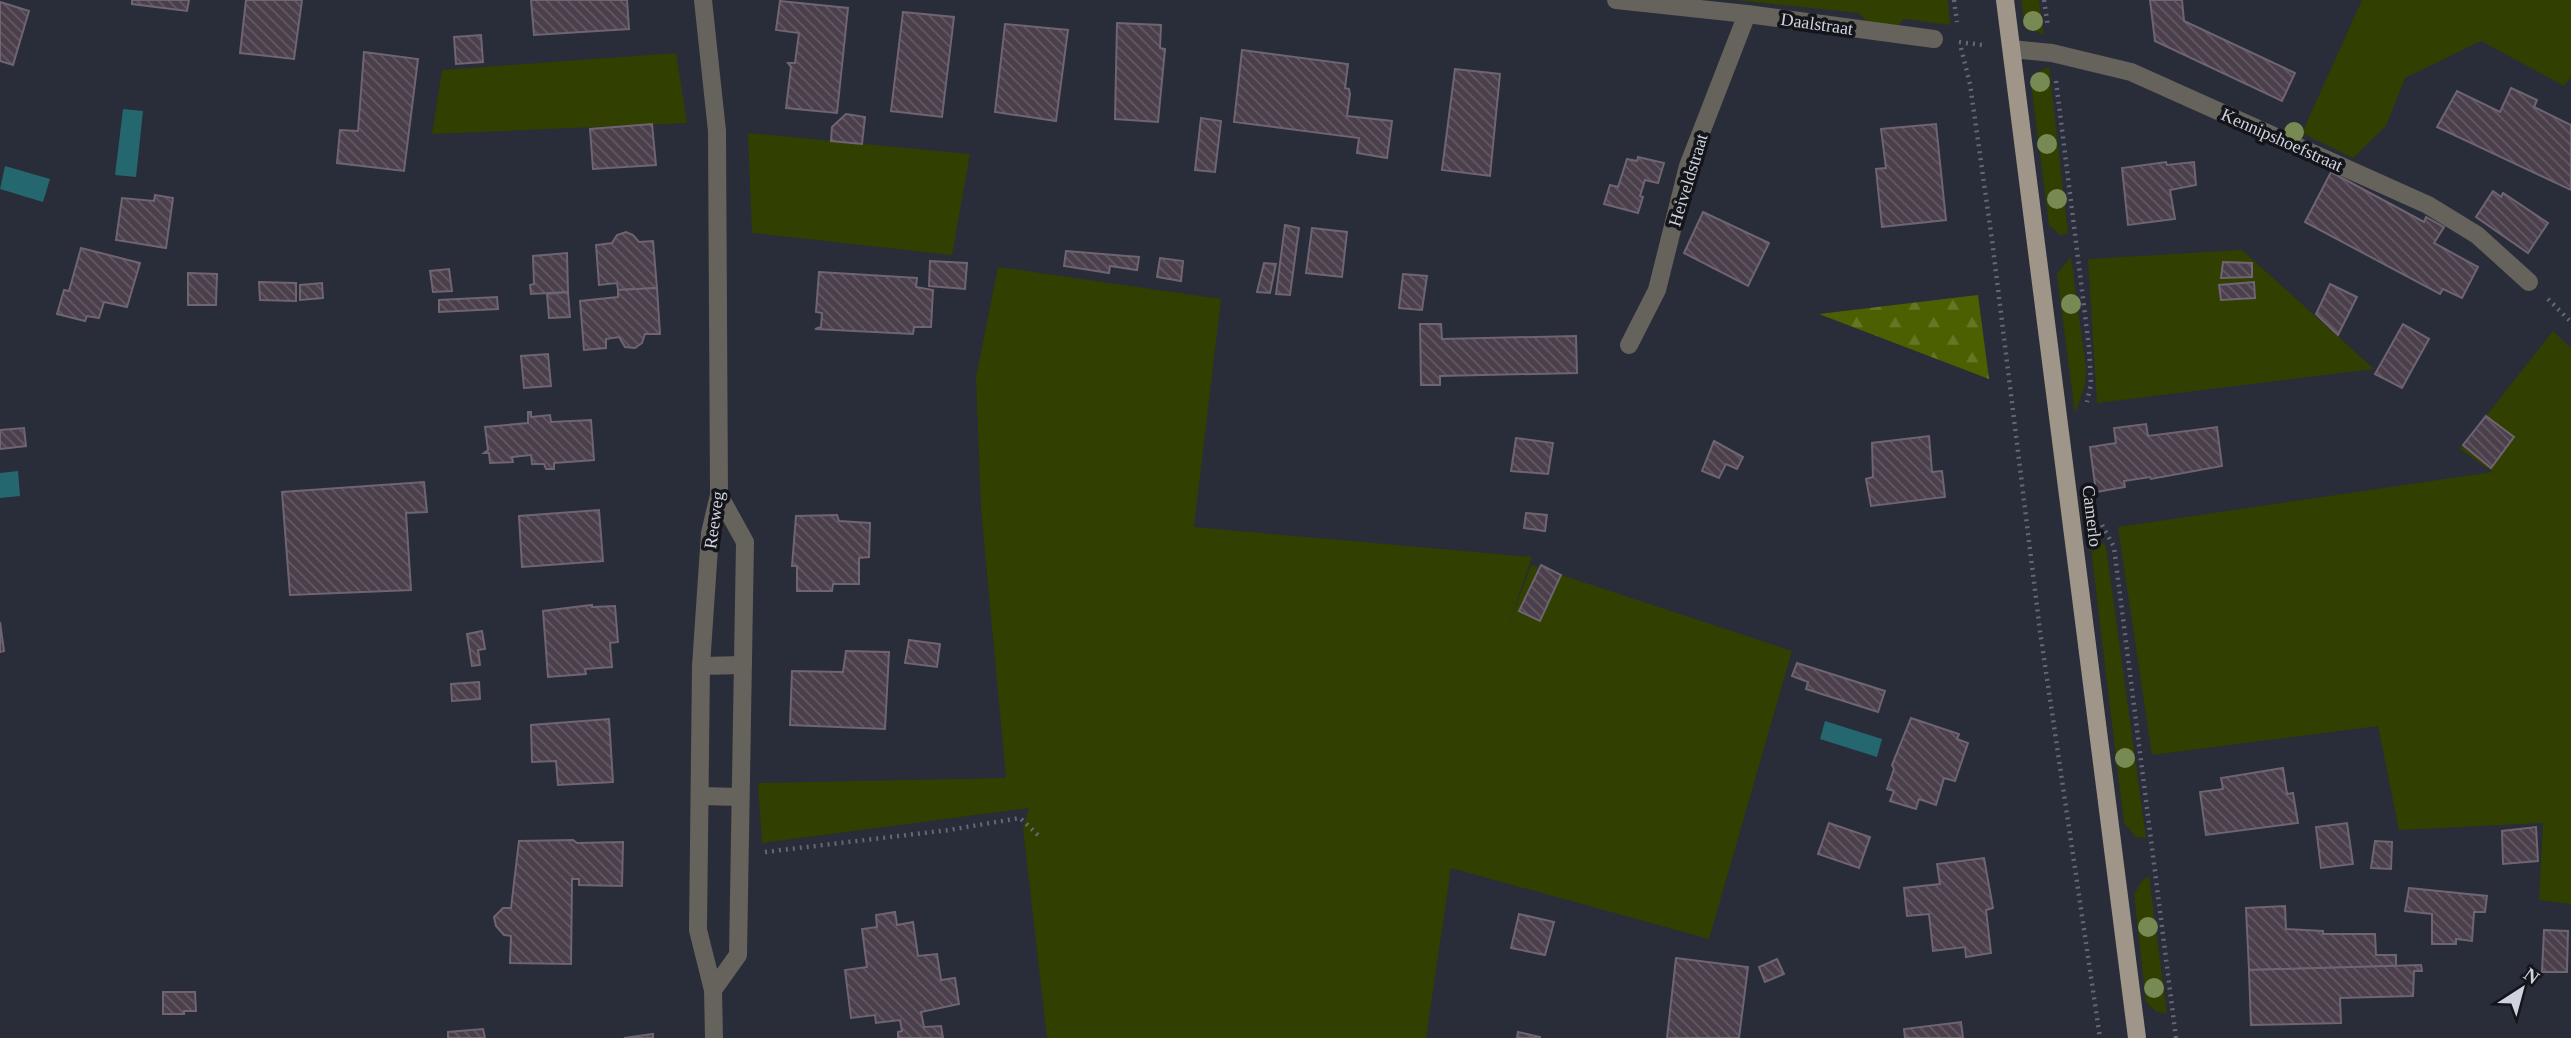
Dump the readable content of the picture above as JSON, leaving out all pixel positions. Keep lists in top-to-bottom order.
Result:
{
  "streets": {
    "main road": ["Camerlo"],
    "street": [
      "Daalstraat",
      "Kennipshoefstraat",
      "Heiveldstraat",
      "Reeweg"
    ]
  },
  "crossings": [
    ["Daalstraat", "Heiveldstraat"],
    ["Kennipshoefstraat", "Camerlo"]
  ],
  "north": "top right"
}
